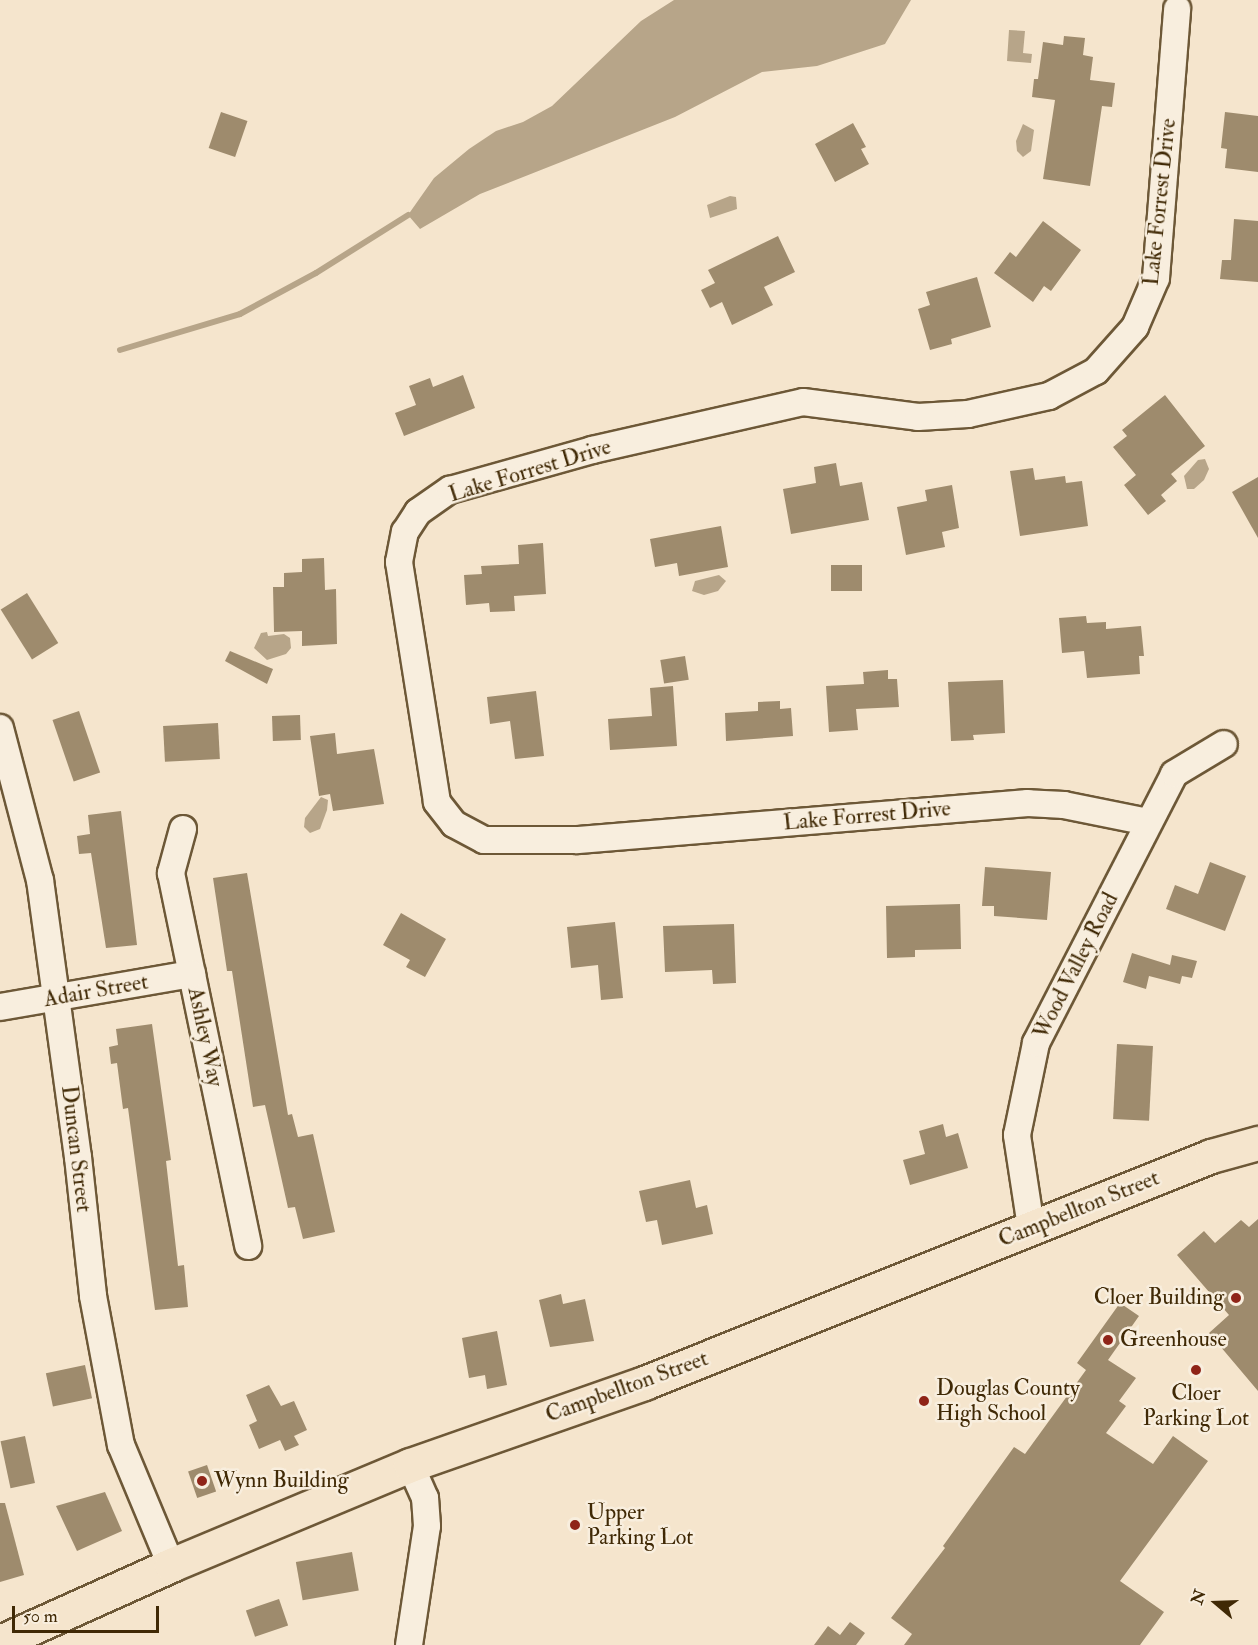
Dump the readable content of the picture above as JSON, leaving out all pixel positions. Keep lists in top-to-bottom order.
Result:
{
  "streets": {
    "main road": ["Campbellton Street"],
    "street": [
      "Lake Forrest Drive",
      "Wood Valley Road",
      "Adair Street",
      "Ashley Way",
      "Duncan Street"
    ]
  },
  "crossings": [
    ["Lake Forrest Drive", "Wood Valley Road"],
    ["Wood Valley Road", "Campbellton Street"],
    ["Adair Street", "Ashley Way"],
    ["Adair Street", "Duncan Street"],
    ["Duncan Street", "Campbellton Street"]
  ],
  "places": [
    "Cloer Building",
    "Greenhouse",
    "Cloer Parking Lot",
    "Douglas County High School",
    "Wynn Building",
    "Upper Parking Lot"
  ],
  "scale_bar": "50 m",
  "north": "left"
}
